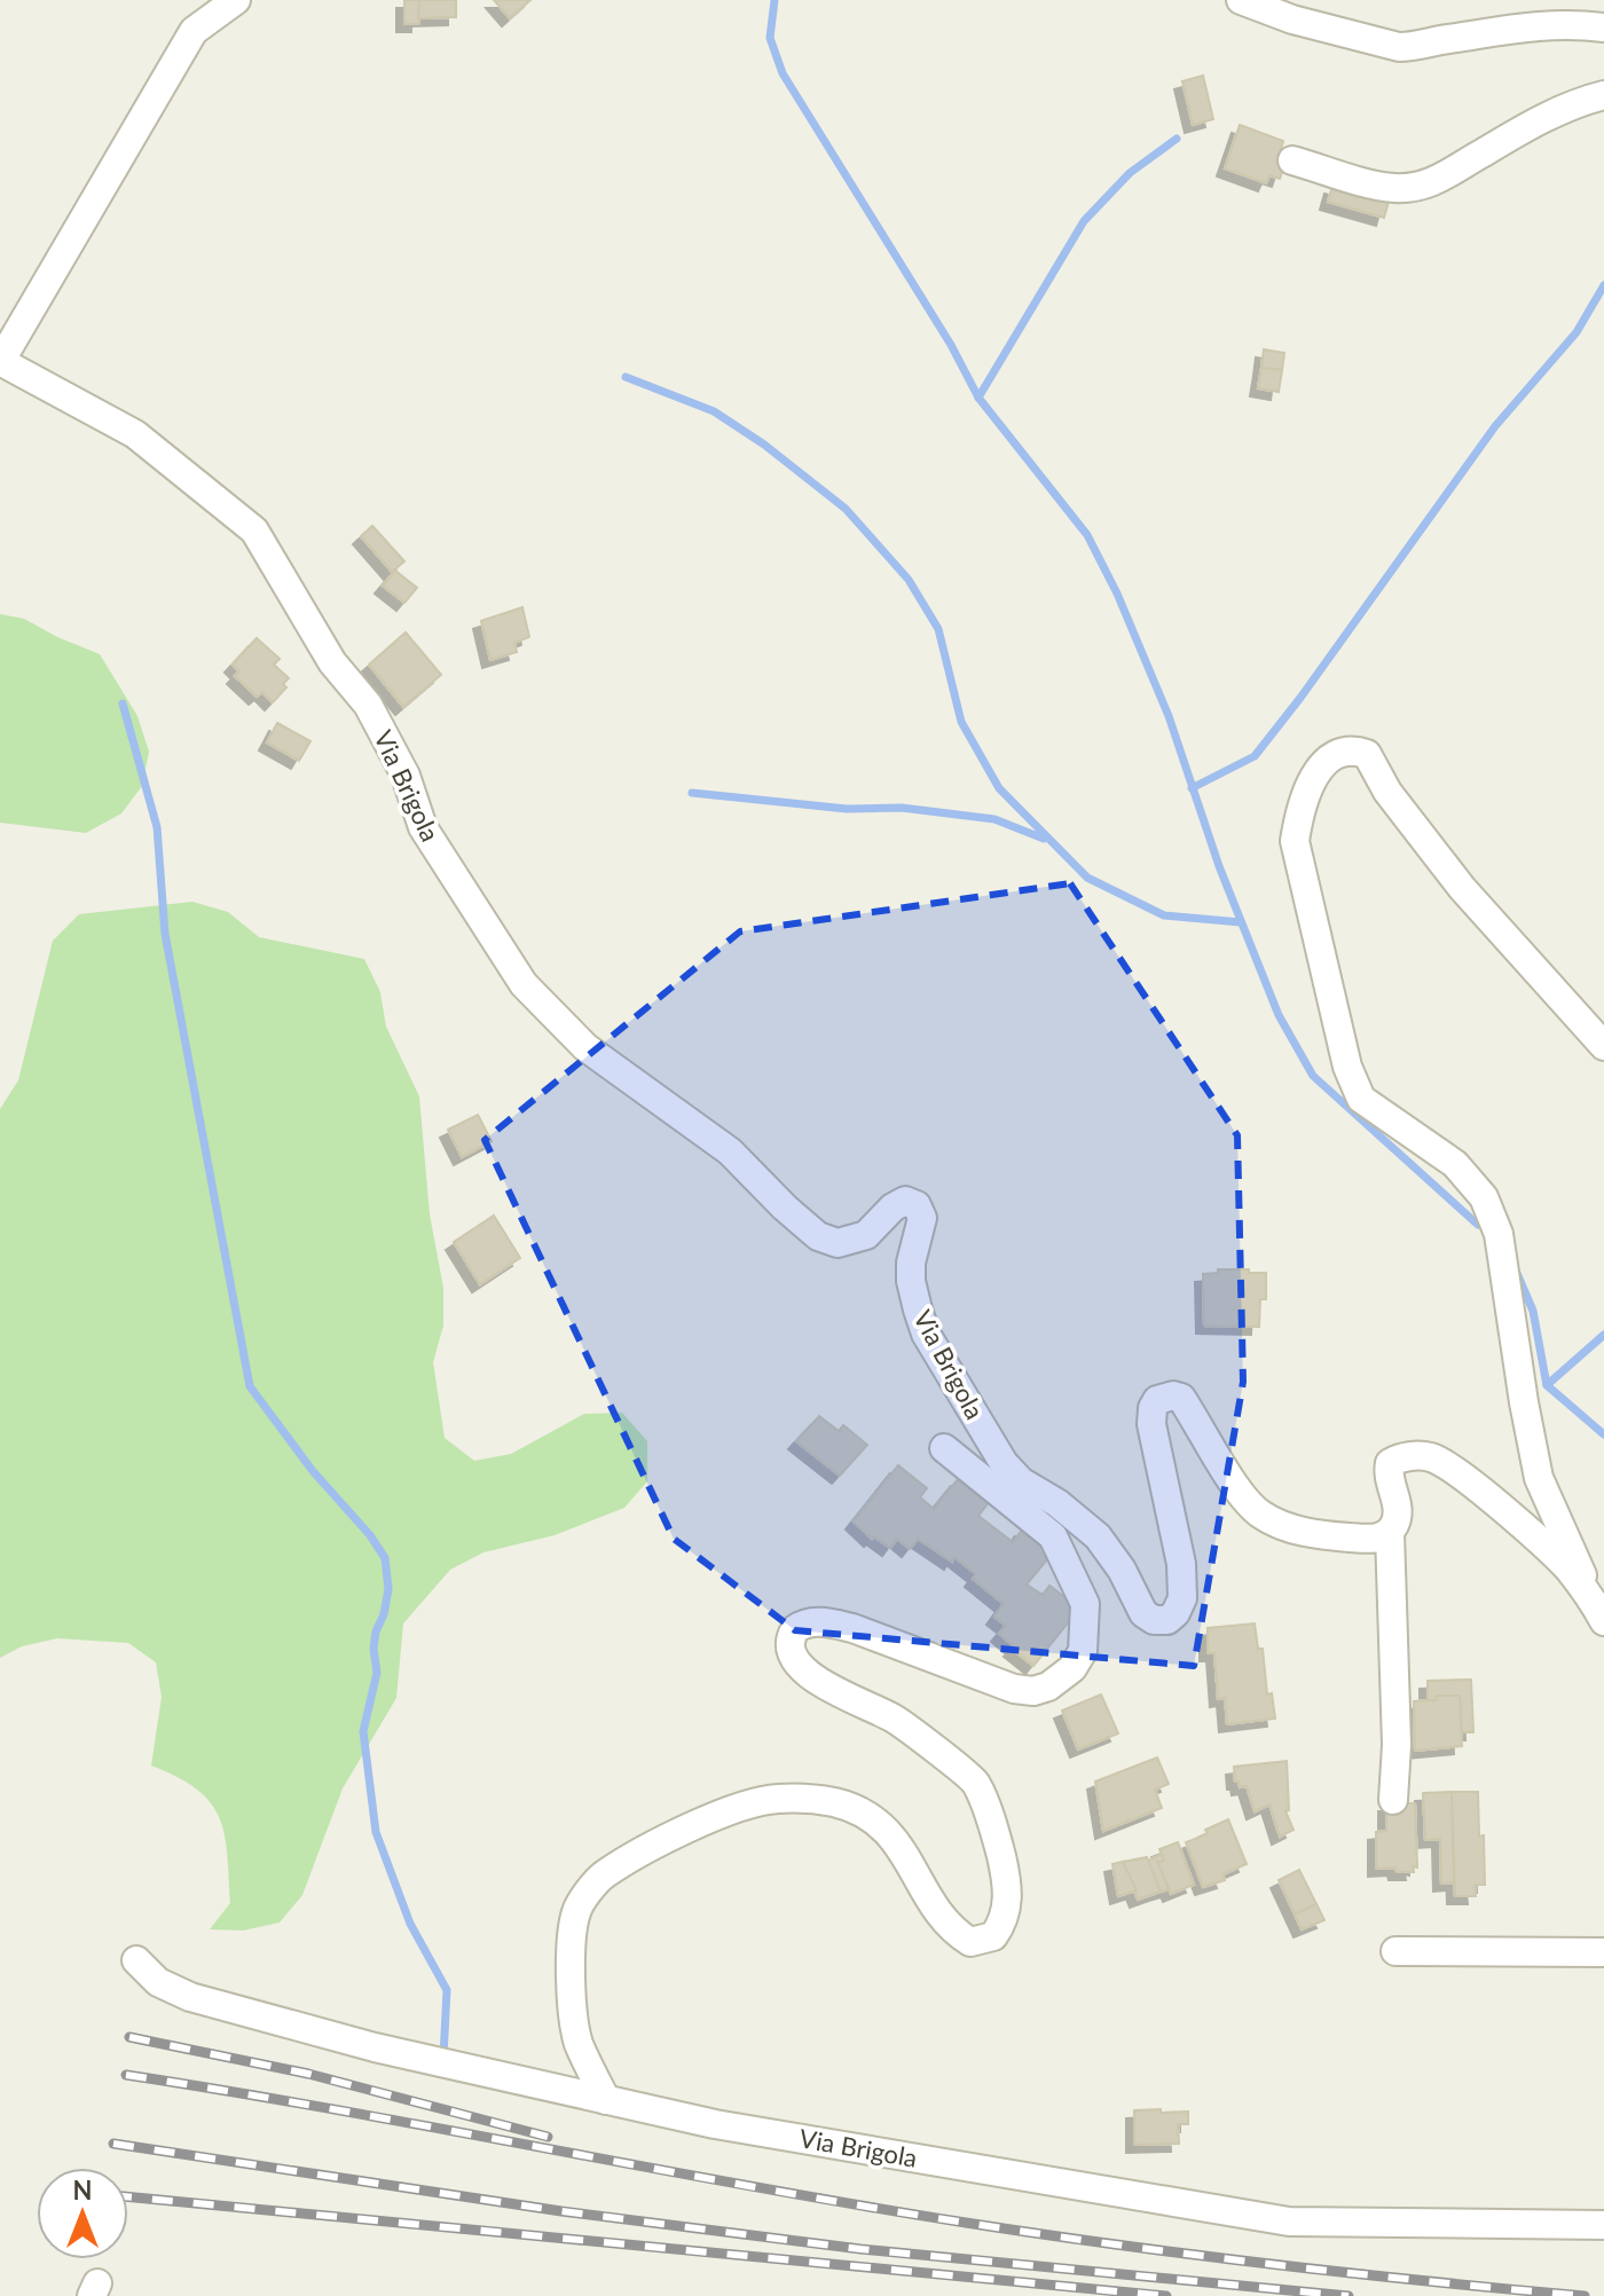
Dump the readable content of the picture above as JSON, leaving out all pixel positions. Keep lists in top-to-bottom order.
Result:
{
  "streets": {
    "street": ["Via Brigola"]
  },
  "north": "top"
}
